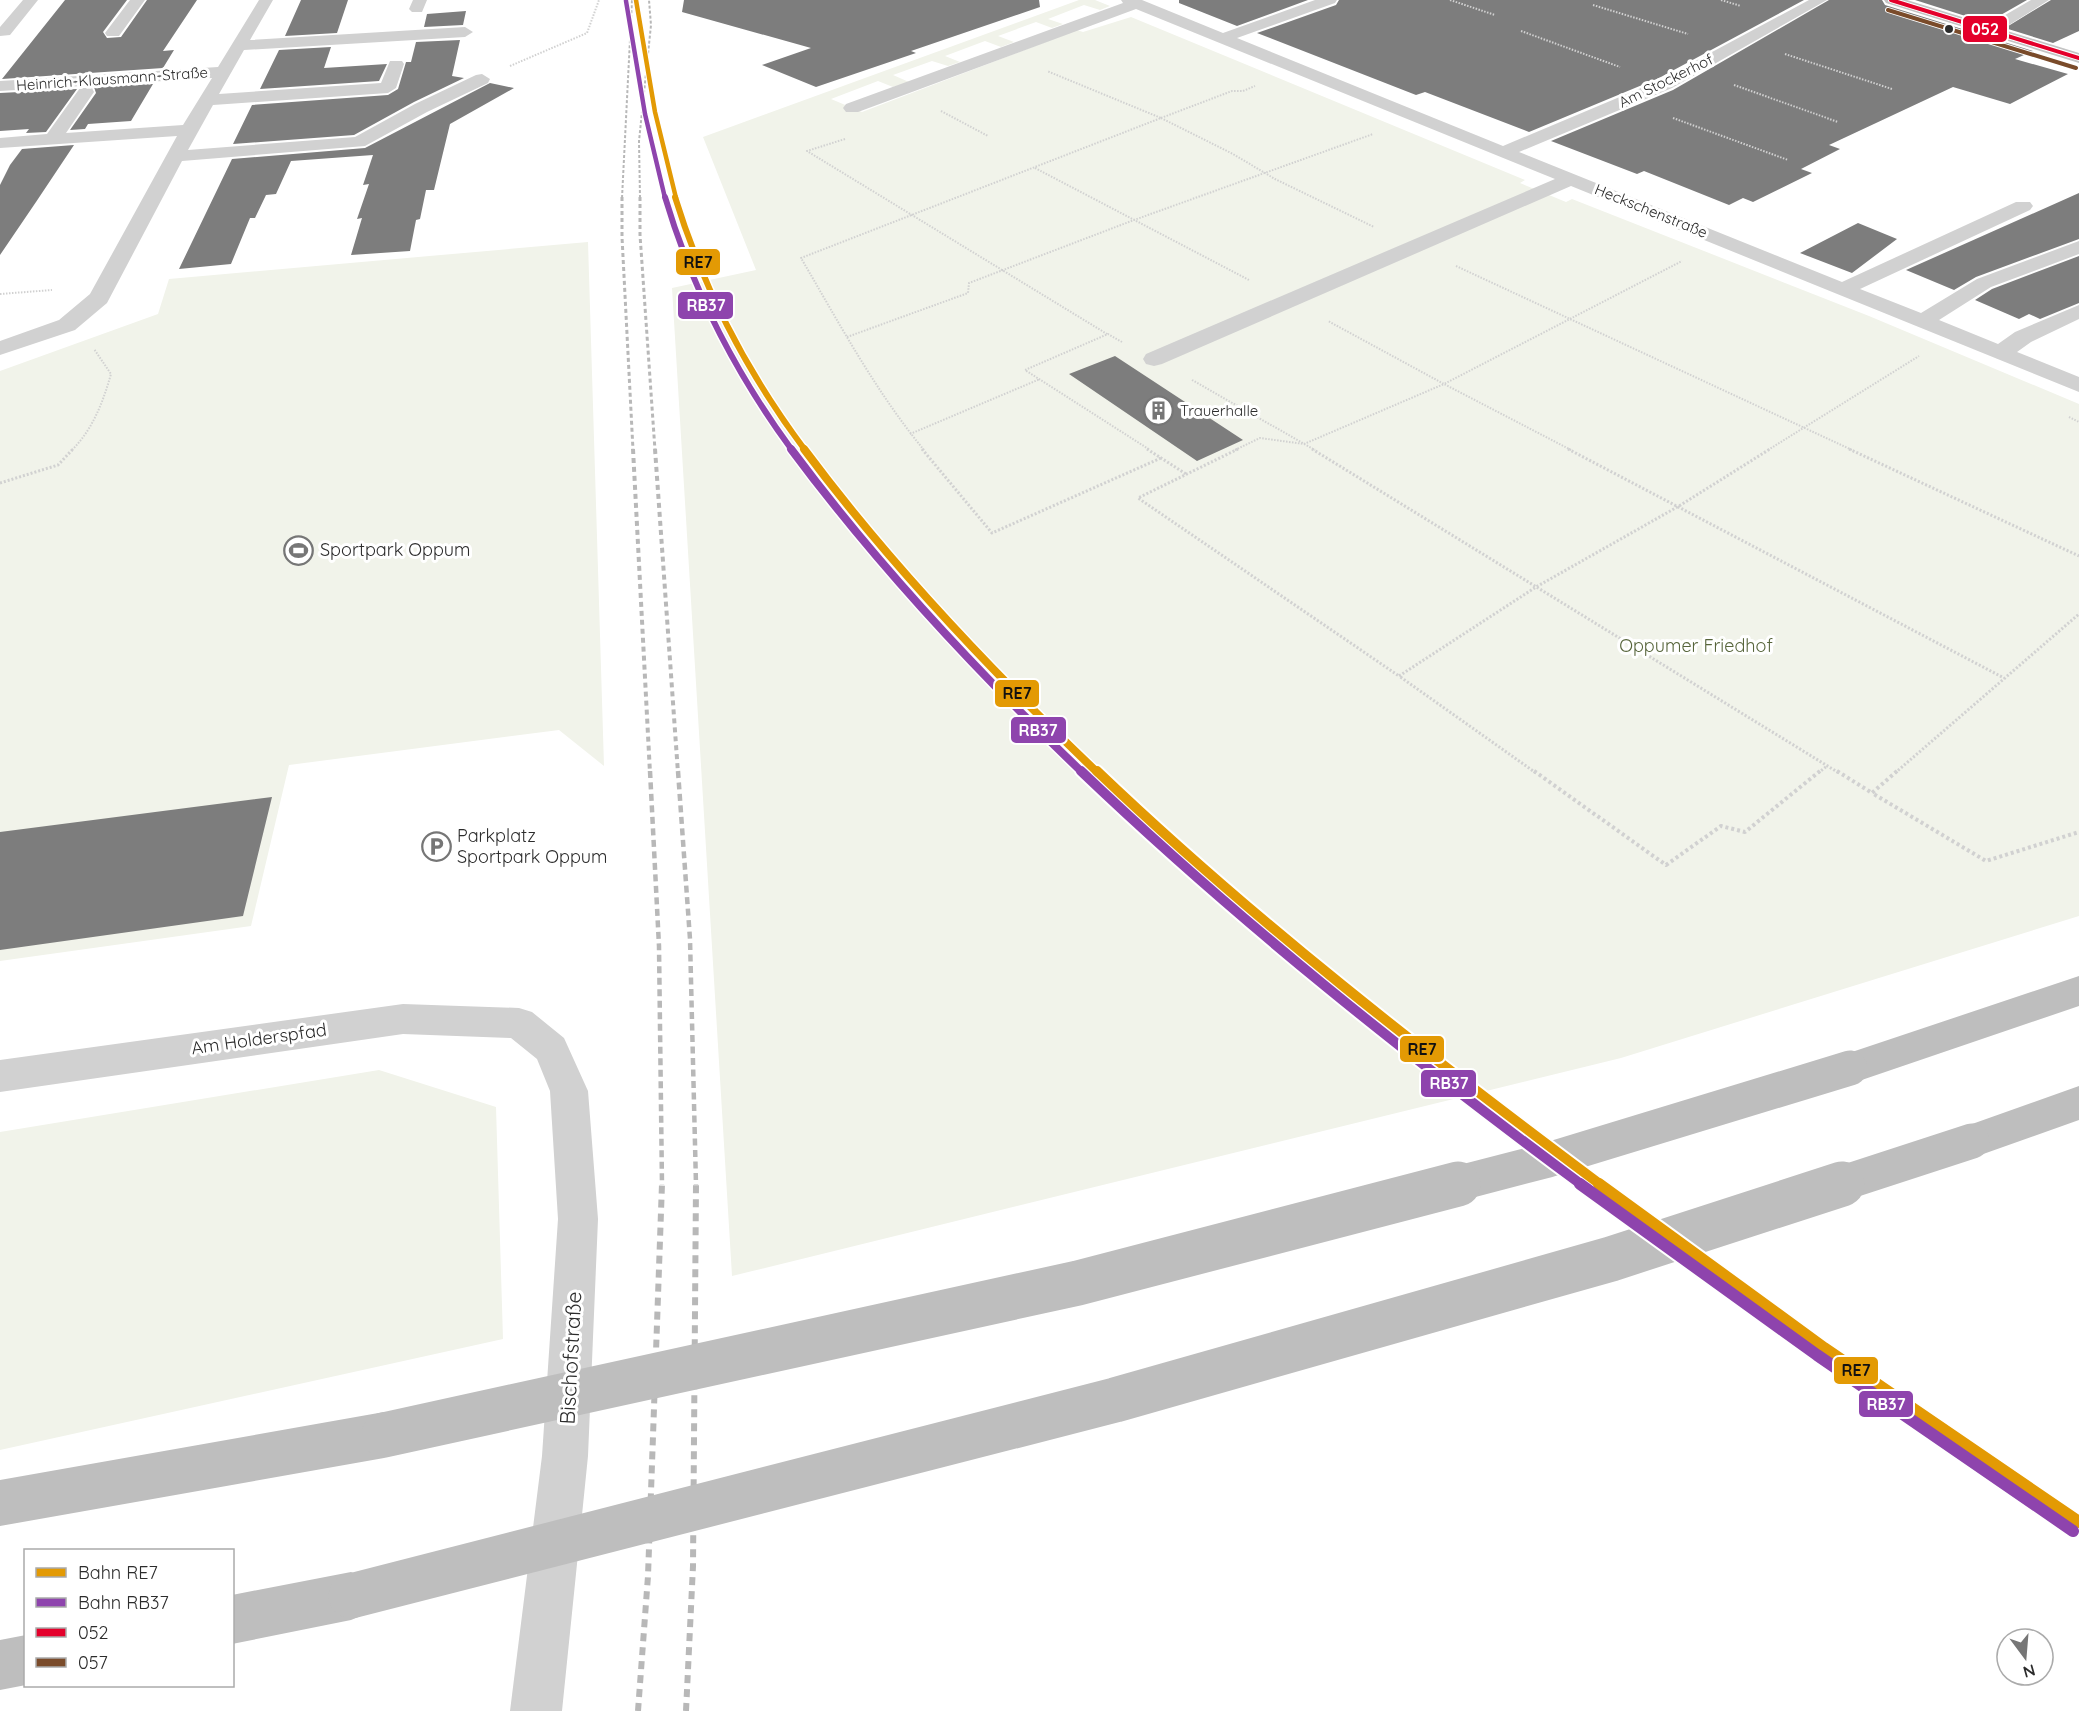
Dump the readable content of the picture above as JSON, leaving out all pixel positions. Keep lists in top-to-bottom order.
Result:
{
  "streets": {
    "street": [
      "Heinrich-Klausmann-Straße",
      "Am Stockerhof",
      "Heckschenstraße",
      "Am Holderspfad",
      "Bischofstraße"
    ]
  },
  "crossings": [
    ["Am Stockerhof", "Heckschenstraße"],
    ["Am Holderspfad", "Bischofstraße"]
  ],
  "parks": ["Oppumer Friedhof"],
  "places": {
    "building": ["Trauerhalle"],
    "sports": ["Sportpark Oppum"],
    "parking": ["Parkplatz Sportpark Oppum"]
  },
  "lines": [
    "rail line RE7",
    "transit line 052",
    "rail line RB37",
    "transit line 057"
  ],
  "legend": [
    "Bahn RE7",
    "Bahn RB37",
    "052",
    "057"
  ],
  "north": "bottom"
}
